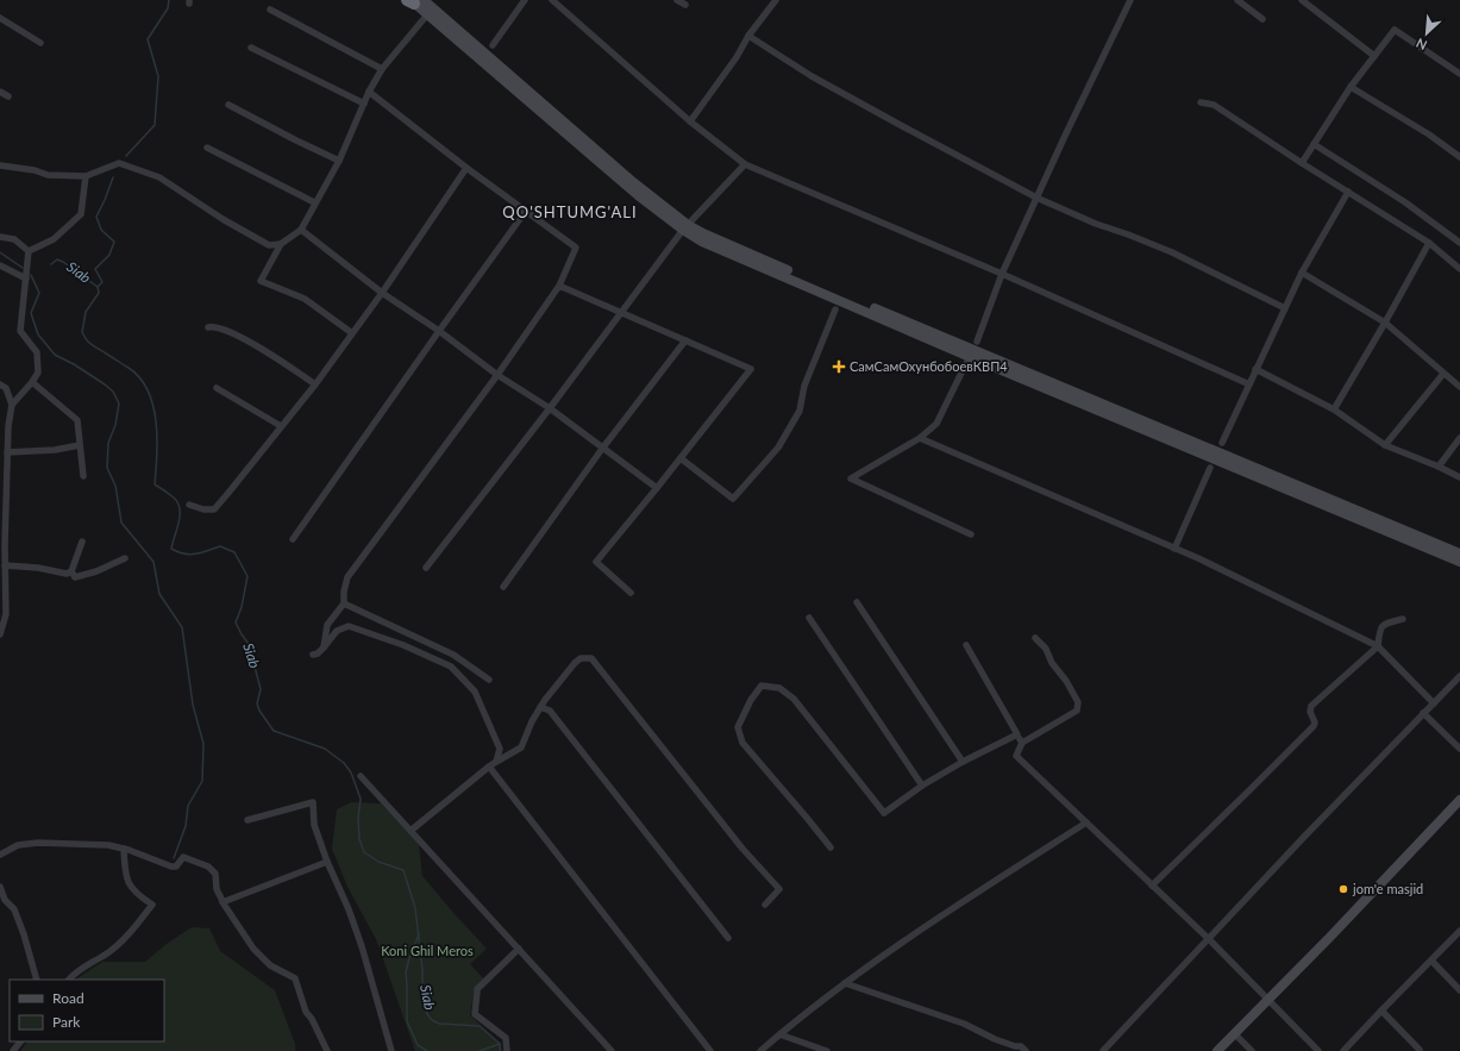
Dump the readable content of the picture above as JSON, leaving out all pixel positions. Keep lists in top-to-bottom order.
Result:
{
  "districts": ["QO'SHTUMG'ALI"],
  "water": ["Siab"],
  "parks": ["Koni Ghil Meros"],
  "places": {
    "health": ["СамСамОхунбобоевКВП4"],
    "other": ["jom'e masjid"]
  },
  "legend": ["Road", "Park"],
  "north": "bottom left"
}
